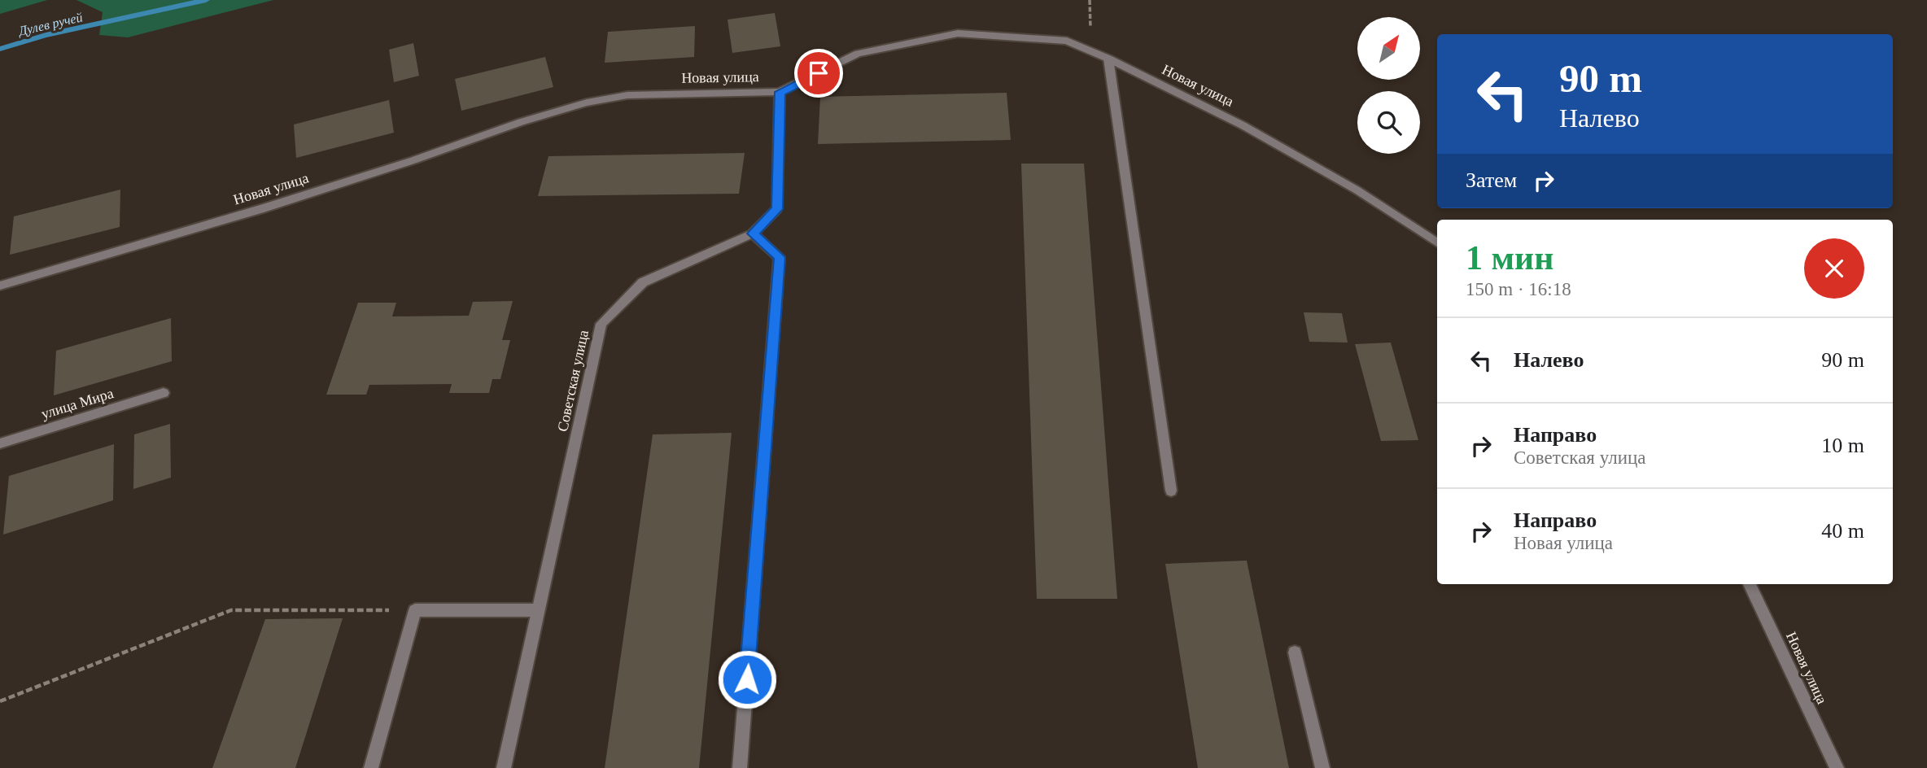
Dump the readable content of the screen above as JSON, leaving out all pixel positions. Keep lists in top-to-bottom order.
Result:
{
  "streets": {
    "street": ["Новая улица", "Советская улица", "улица Мира"]
  },
  "crossings": [
    ["Новая улица", "Советская улица"]
  ],
  "water": ["Дулев ручей"],
  "north": "top right",
  "page": {
    "turn": ["90 m", "Налево"],
    "then": "Затем",
    "heading": ["1 мин", "150 m · 16:18"],
    "list": [
      {
        "name": "Налево",
        "value": "90 m"
      },
      {
        "name": "Направо",
        "note": "Советская улица",
        "value": "10 m"
      },
      {
        "name": "Направо",
        "note": "Новая улица",
        "value": "40 m"
      }
    ]
  }
}
